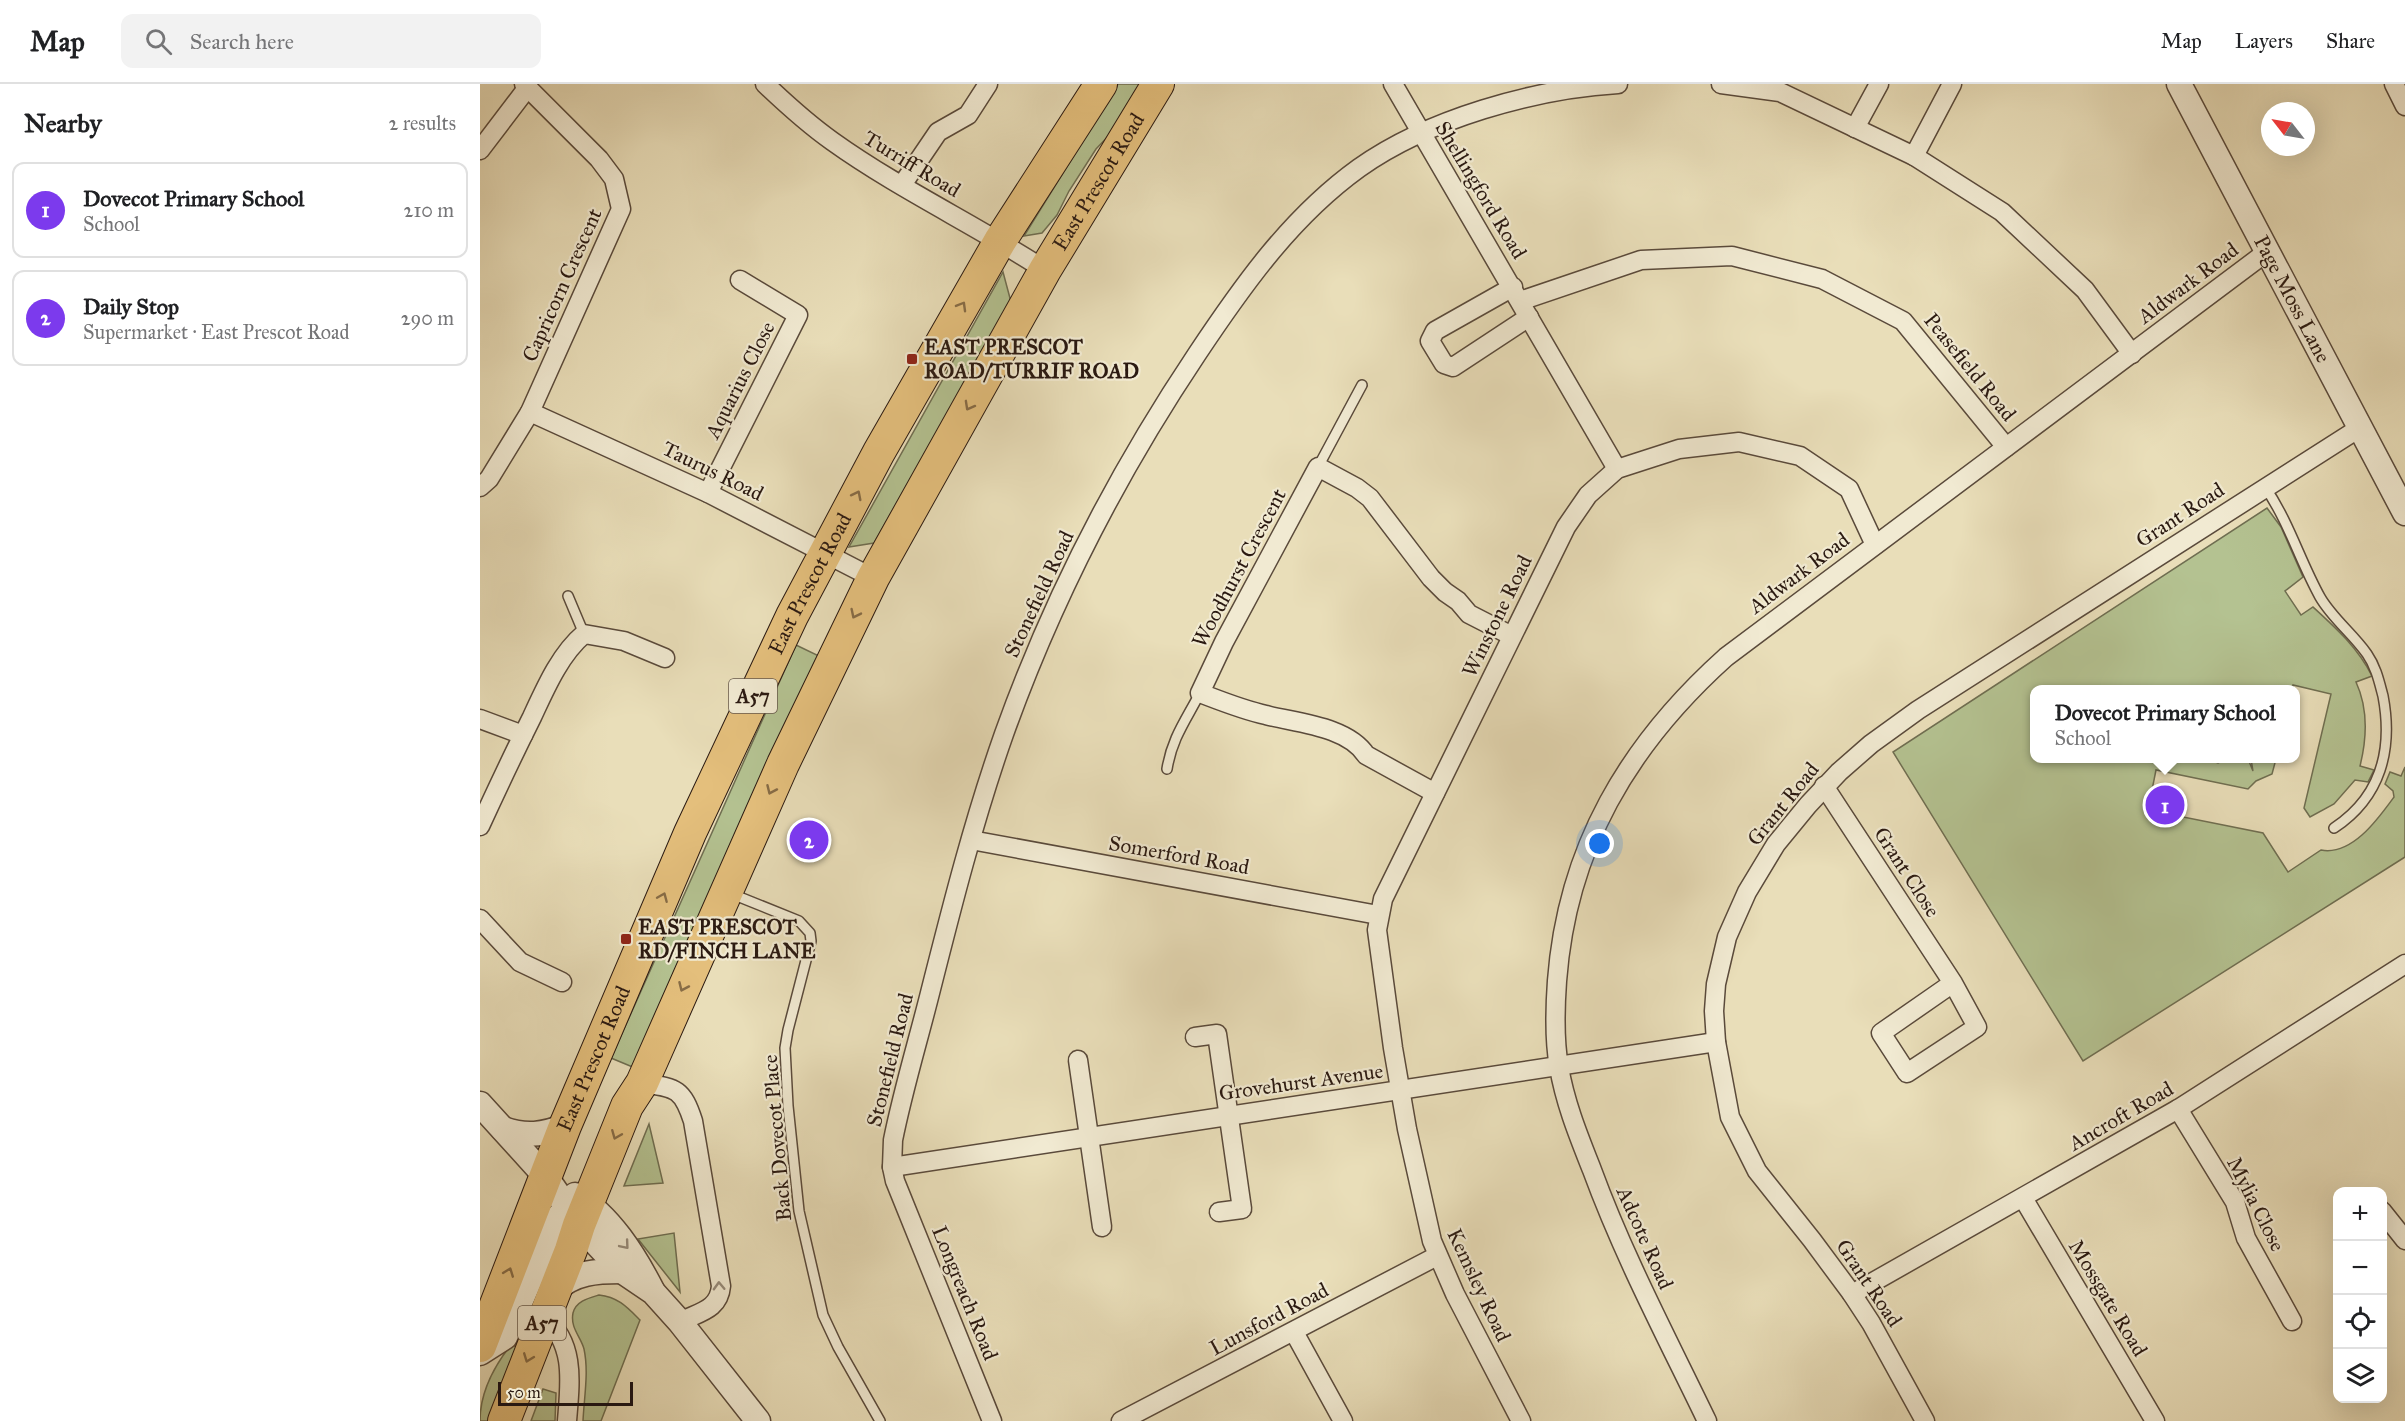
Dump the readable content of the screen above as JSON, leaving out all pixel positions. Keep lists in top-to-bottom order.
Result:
{
  "streets": {
    "highway": ["East Prescot Road", "A57"],
    "street": [
      "Turriff Road",
      "Shellingford Road",
      "Aldwark Road",
      "Capricorn Crescent",
      "Page Moss Lane",
      "Peasefield Road",
      "Aquarius Close",
      "Taurus Road",
      "Grant Road",
      "Woodhurst Crescent",
      "Stonefield Road",
      "Winstone Road",
      "Somerford Road",
      "Grant Close",
      "Grovehurst Avenue",
      "Ancroft Road",
      "Mylia Close",
      "Adcote Road",
      "Kemsley Road",
      "Longreach Road",
      "Mossgate Road",
      "Lunsford Road"
    ],
    "lane": ["Back Dovecot Place"]
  },
  "crossings": [
    ["Turriff Road", "East Prescot Road"],
    ["East Prescot Road", "Taurus Road"],
    ["East Prescot Road", "Back Dovecot Place"],
    ["Shellingford Road", "Peasefield Road"],
    ["Shellingford Road", "Stonefield Road"],
    ["Shellingford Road", "Winstone Road"],
    ["Aldwark Road", "Page Moss Lane"],
    ["Aldwark Road", "Peasefield Road"],
    ["Aldwark Road", "Winstone Road"],
    ["Aldwark Road", "Grovehurst Avenue"],
    ["Aldwark Road", "Adcote Road"],
    ["Capricorn Crescent", "Taurus Road"],
    ["Page Moss Lane", "Grant Road"],
    ["Aquarius Close", "Taurus Road"],
    ["Grant Road", "Grant Close"],
    ["Grant Road", "Grovehurst Avenue"],
    ["Grant Road", "Ancroft Road"],
    ["Stonefield Road", "Somerford Road"],
    ["Stonefield Road", "Grovehurst Avenue"],
    ["Stonefield Road", "Longreach Road"],
    ["Winstone Road", "Somerford Road"],
    ["Winstone Road", "Grovehurst Avenue"],
    ["Winstone Road", "Kemsley Road"],
    ["Grovehurst Avenue", "Adcote Road"],
    ["Grovehurst Avenue", "Kemsley Road"],
    ["Grovehurst Avenue", "Longreach Road"],
    ["Ancroft Road", "Mylia Close"],
    ["Ancroft Road", "Mossgate Road"],
    ["Kemsley Road", "Lunsford Road"]
  ],
  "places": {
    "transit": ["EAST PRESCOT ROAD/TURRIF ROAD", "EAST PRESCOT RD/FINCH LANE"]
  },
  "scale_bar": "50 m",
  "north": "top left",
  "page": {
    "header": "Map",
    "search": "Search here",
    "nav": ["Map", "Layers", "Share"],
    "heading": ["Nearby", "2 results"],
    "list": [
      {
        "mark": "1",
        "name": "Dovecot Primary School",
        "note": "School",
        "value": "210 m"
      },
      {
        "mark": "2",
        "name": "Daily Stop",
        "note": "Supermarket · East Prescot Road",
        "value": "290 m"
      }
    ],
    "popup": ["Dovecot Primary School", "School"],
    "pins": ["1", "2"],
    "map_buttons": ["+", "−"],
    "scale": "50 m"
  }
}
